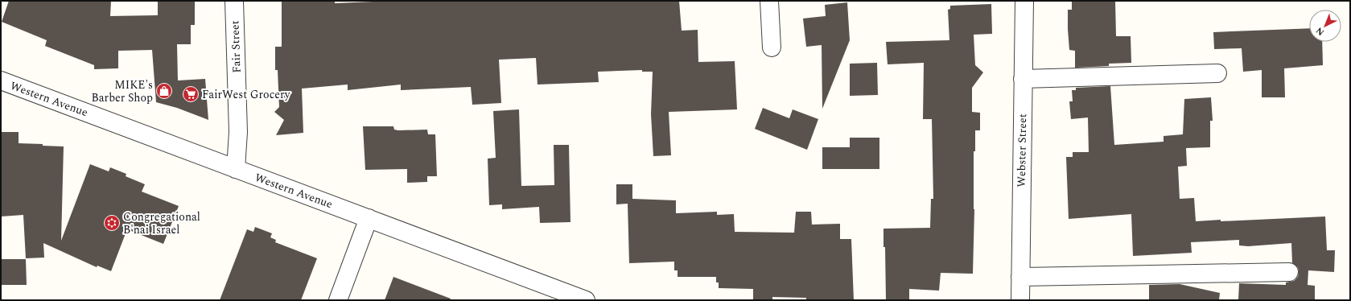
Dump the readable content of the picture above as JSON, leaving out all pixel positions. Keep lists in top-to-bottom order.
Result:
{
  "streets": {
    "street": ["Fair Street", "Western Avenue", "Webster Street"]
  },
  "crossings": [
    ["Fair Street", "Western Avenue"]
  ],
  "places": {
    "shop": ["MIKE's Barber Shop"],
    "supermarket": ["FairWest Grocery"],
    "synagogue": ["Congregational B'nai Israel"]
  },
  "north": "bottom left"
}
